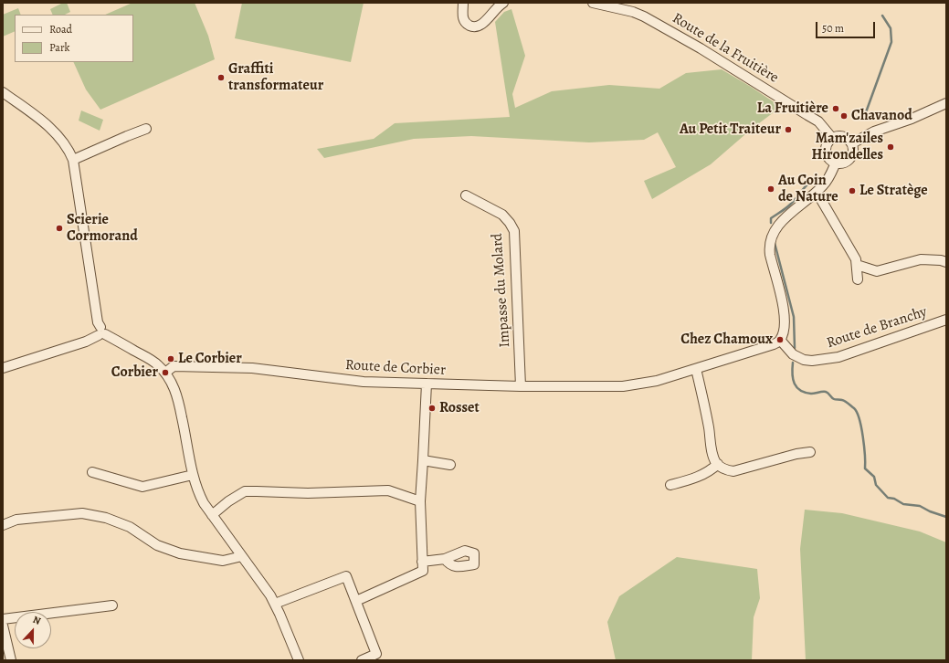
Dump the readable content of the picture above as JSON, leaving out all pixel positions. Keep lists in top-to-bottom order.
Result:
{
  "streets": {
    "street": [
      "Route de la Fruitière",
      "Impasse du Molard",
      "Route de Branchy",
      "Route de Corbier"
    ]
  },
  "crossings": [
    ["Impasse du Molard", "Route de Corbier"],
    ["Route de Branchy", "Route de Corbier"]
  ],
  "places": [
    "Graffiti transformateur",
    "La Fruitière",
    "Chavanod",
    "Au Petit Traiteur",
    "Mam'zailes Hirondelles",
    "Au Coin de Nature",
    "Le Stratège",
    "Scierie Cormorand",
    "Chez Chamoux",
    "Le Corbier",
    "Corbier",
    "Rosset"
  ],
  "legend": ["Road", "Park"],
  "scale_bar": "50 m",
  "north": "top"
}
